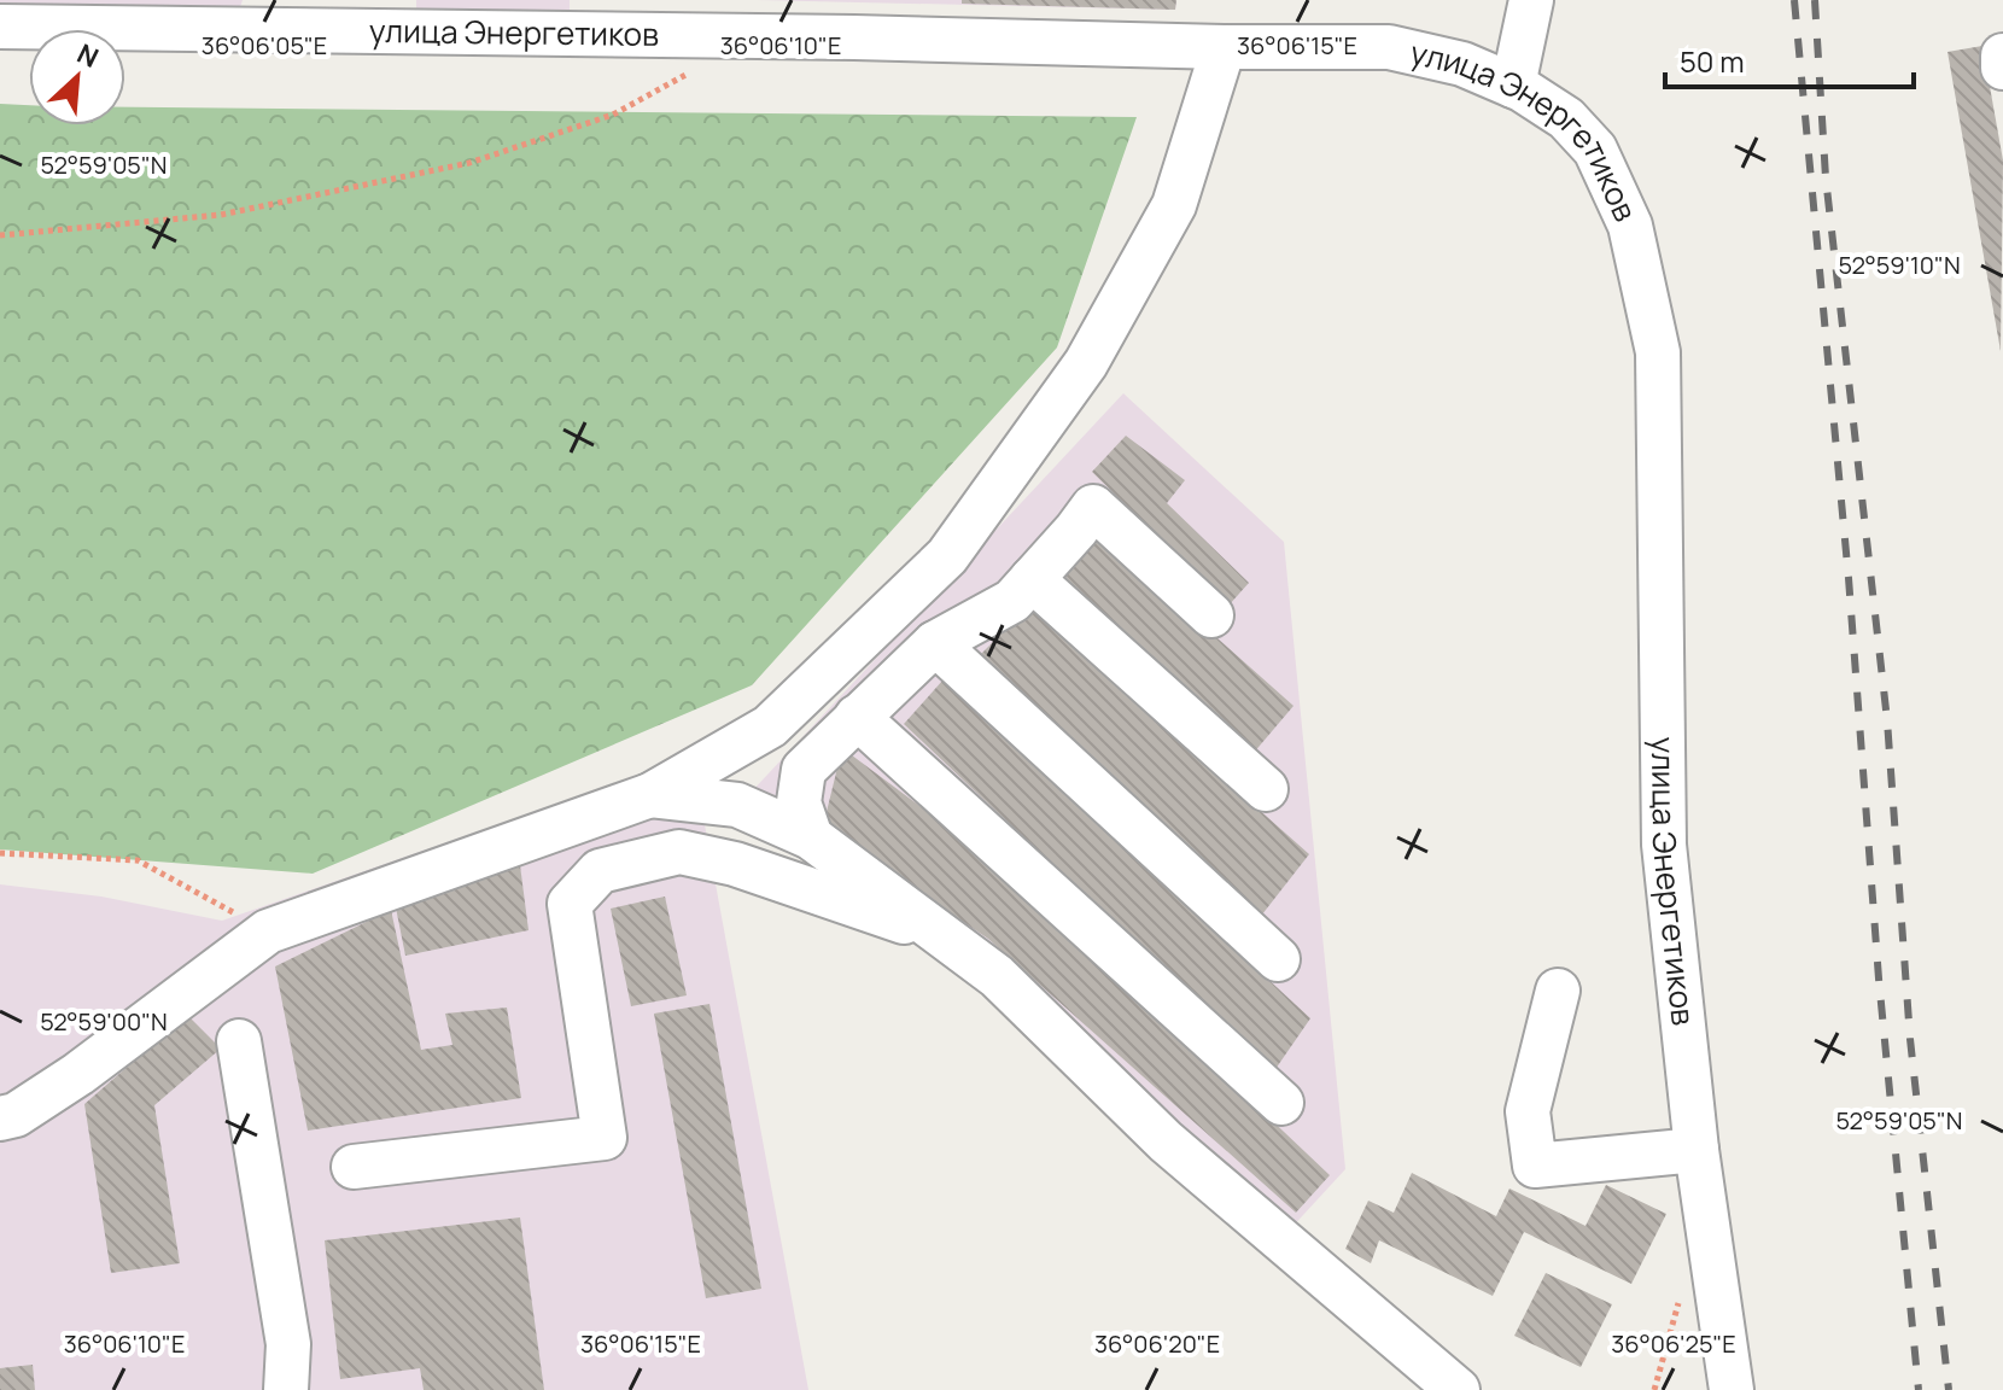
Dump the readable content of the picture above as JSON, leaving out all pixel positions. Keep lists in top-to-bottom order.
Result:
{
  "streets": {
    "street": ["улица Энергетиков"]
  },
  "scale_bar": "50 m",
  "north": "top right",
  "coordinates": [
    "36°06'10\"E",
    "36°06'15\"E",
    "36°06'05\"E",
    "52°59'05\"N",
    "52°59'10\"N",
    "52°59'00\"N",
    "36°06'20\"E",
    "36°06'25\"E"
  ]
}
